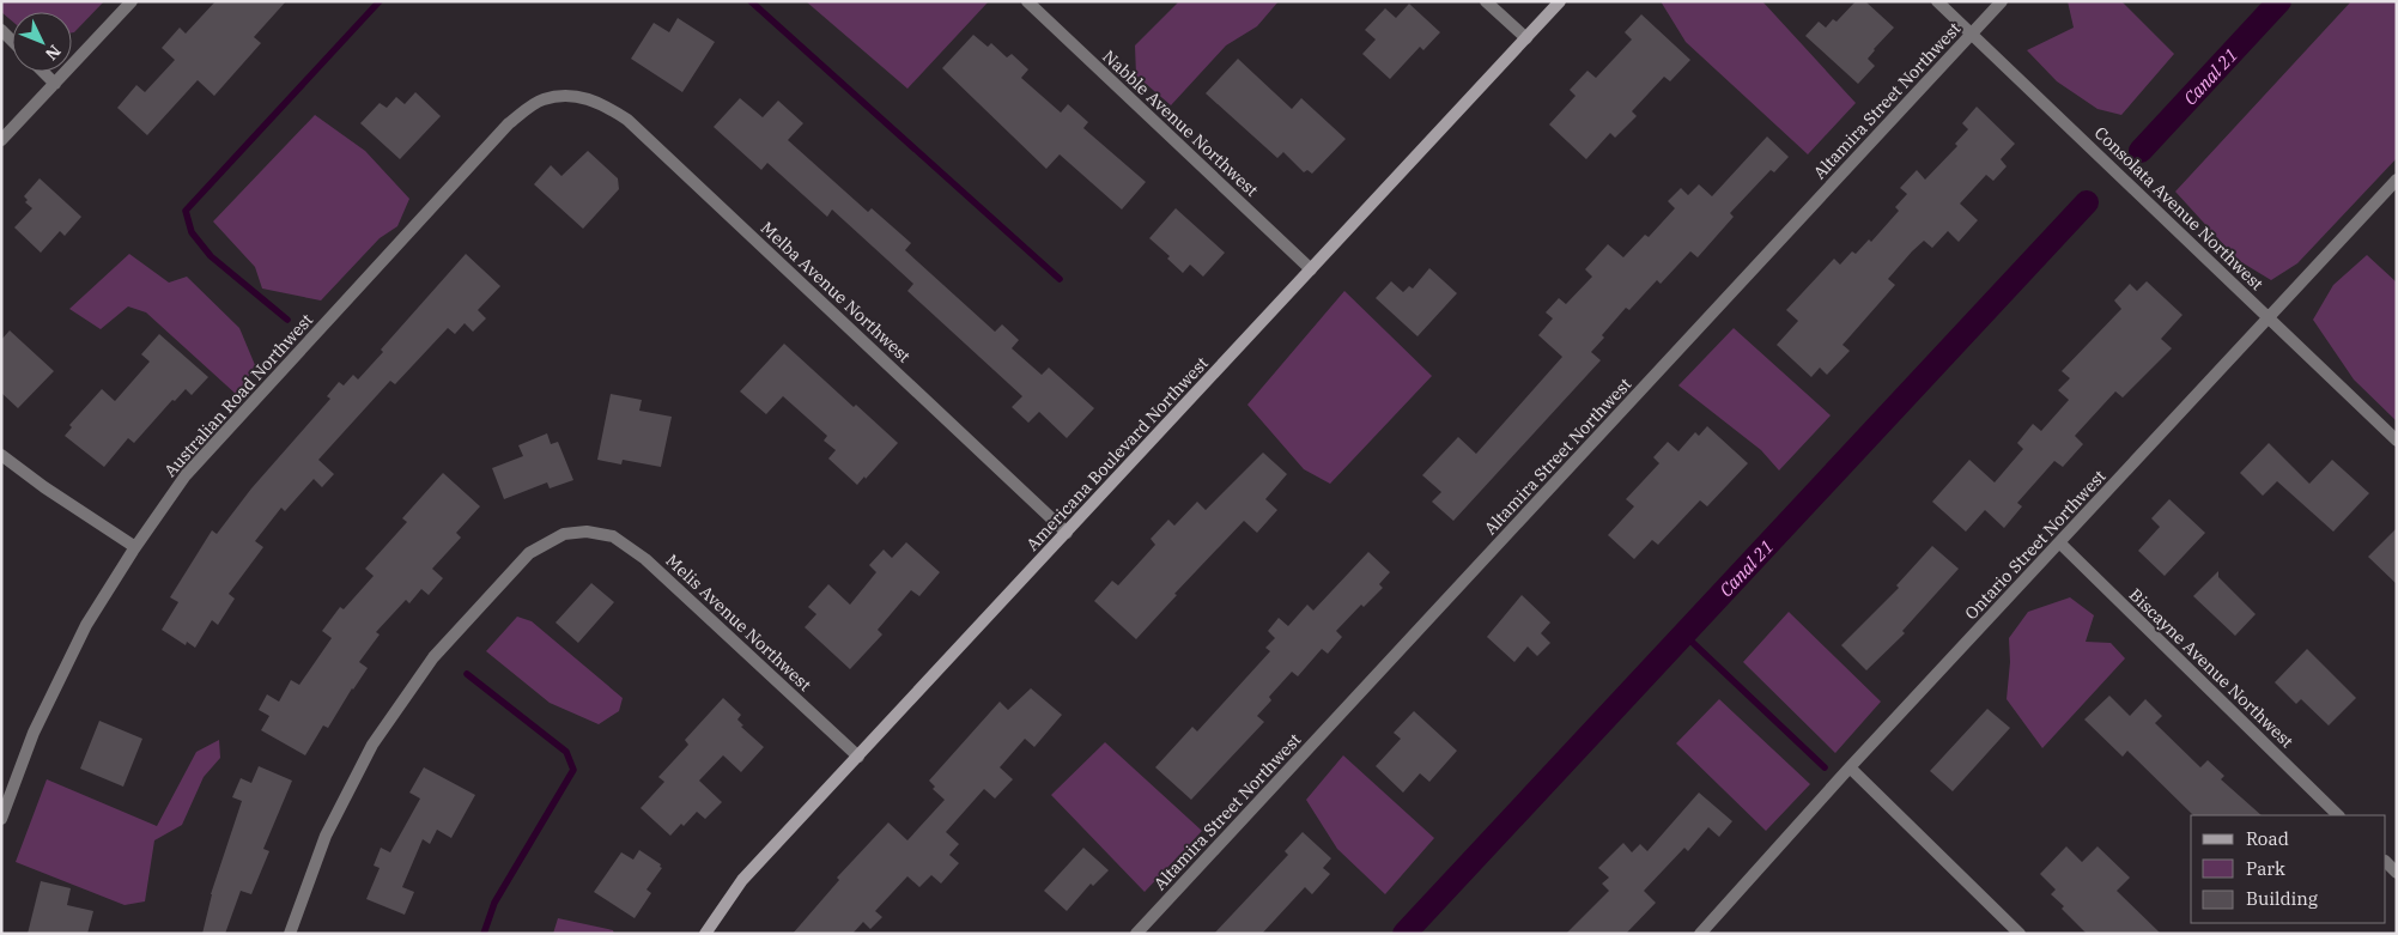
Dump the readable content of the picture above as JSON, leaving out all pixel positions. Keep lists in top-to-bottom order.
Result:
{
  "streets": {
    "street": [
      "Altamira Street Northwest",
      "Nabble Avenue Northwest",
      "Consolata Avenue Northwest",
      "Melba Avenue Northwest",
      "Australian Road Northwest",
      "Americana Boulevard Northwest",
      "Ontario Street Northwest",
      "Melis Avenue Northwest",
      "Biscayne Avenue Northwest"
    ]
  },
  "crossings": [
    ["Altamira Street Northwest", "Consolata Avenue Northwest"],
    ["Nabble Avenue Northwest", "Americana Boulevard Northwest"],
    ["Consolata Avenue Northwest", "Ontario Street Northwest"],
    ["Melba Avenue Northwest", "Australian Road Northwest"],
    ["Melba Avenue Northwest", "Americana Boulevard Northwest"],
    ["Americana Boulevard Northwest", "Melis Avenue Northwest"],
    ["Ontario Street Northwest", "Biscayne Avenue Northwest"]
  ],
  "water": ["Canal 21"],
  "legend": ["Road", "Park", "Building"],
  "north": "bottom right"
}
